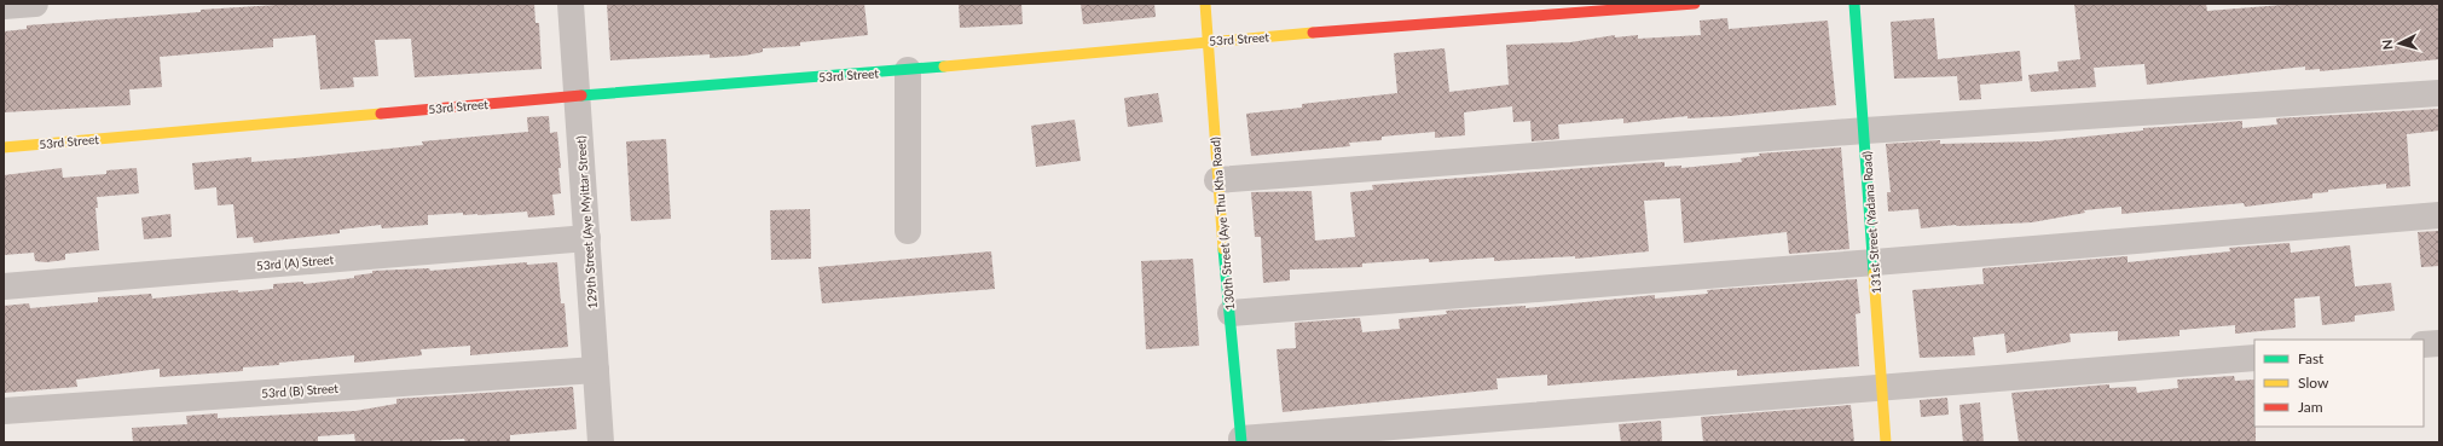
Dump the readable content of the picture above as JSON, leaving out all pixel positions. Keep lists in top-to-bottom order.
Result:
{
  "streets": {
    "street": [
      "53rd Street",
      "129th Street (Aye Myittar Street)",
      "131st Street (Yadana Road)",
      "130th Street (Aye Thu Kha Road)",
      "53rd (A) Street",
      "53rd (B) Street"
    ]
  },
  "crossings": [
    ["53rd Street", "129th Street (Aye Myittar Street)"],
    ["53rd Street", "130th Street (Aye Thu Kha Road)"],
    ["129th Street (Aye Myittar Street)", "53rd (A) Street"],
    ["129th Street (Aye Myittar Street)", "53rd (B) Street"]
  ],
  "legend": ["Fast", "Slow", "Jam"],
  "north": "left"
}
